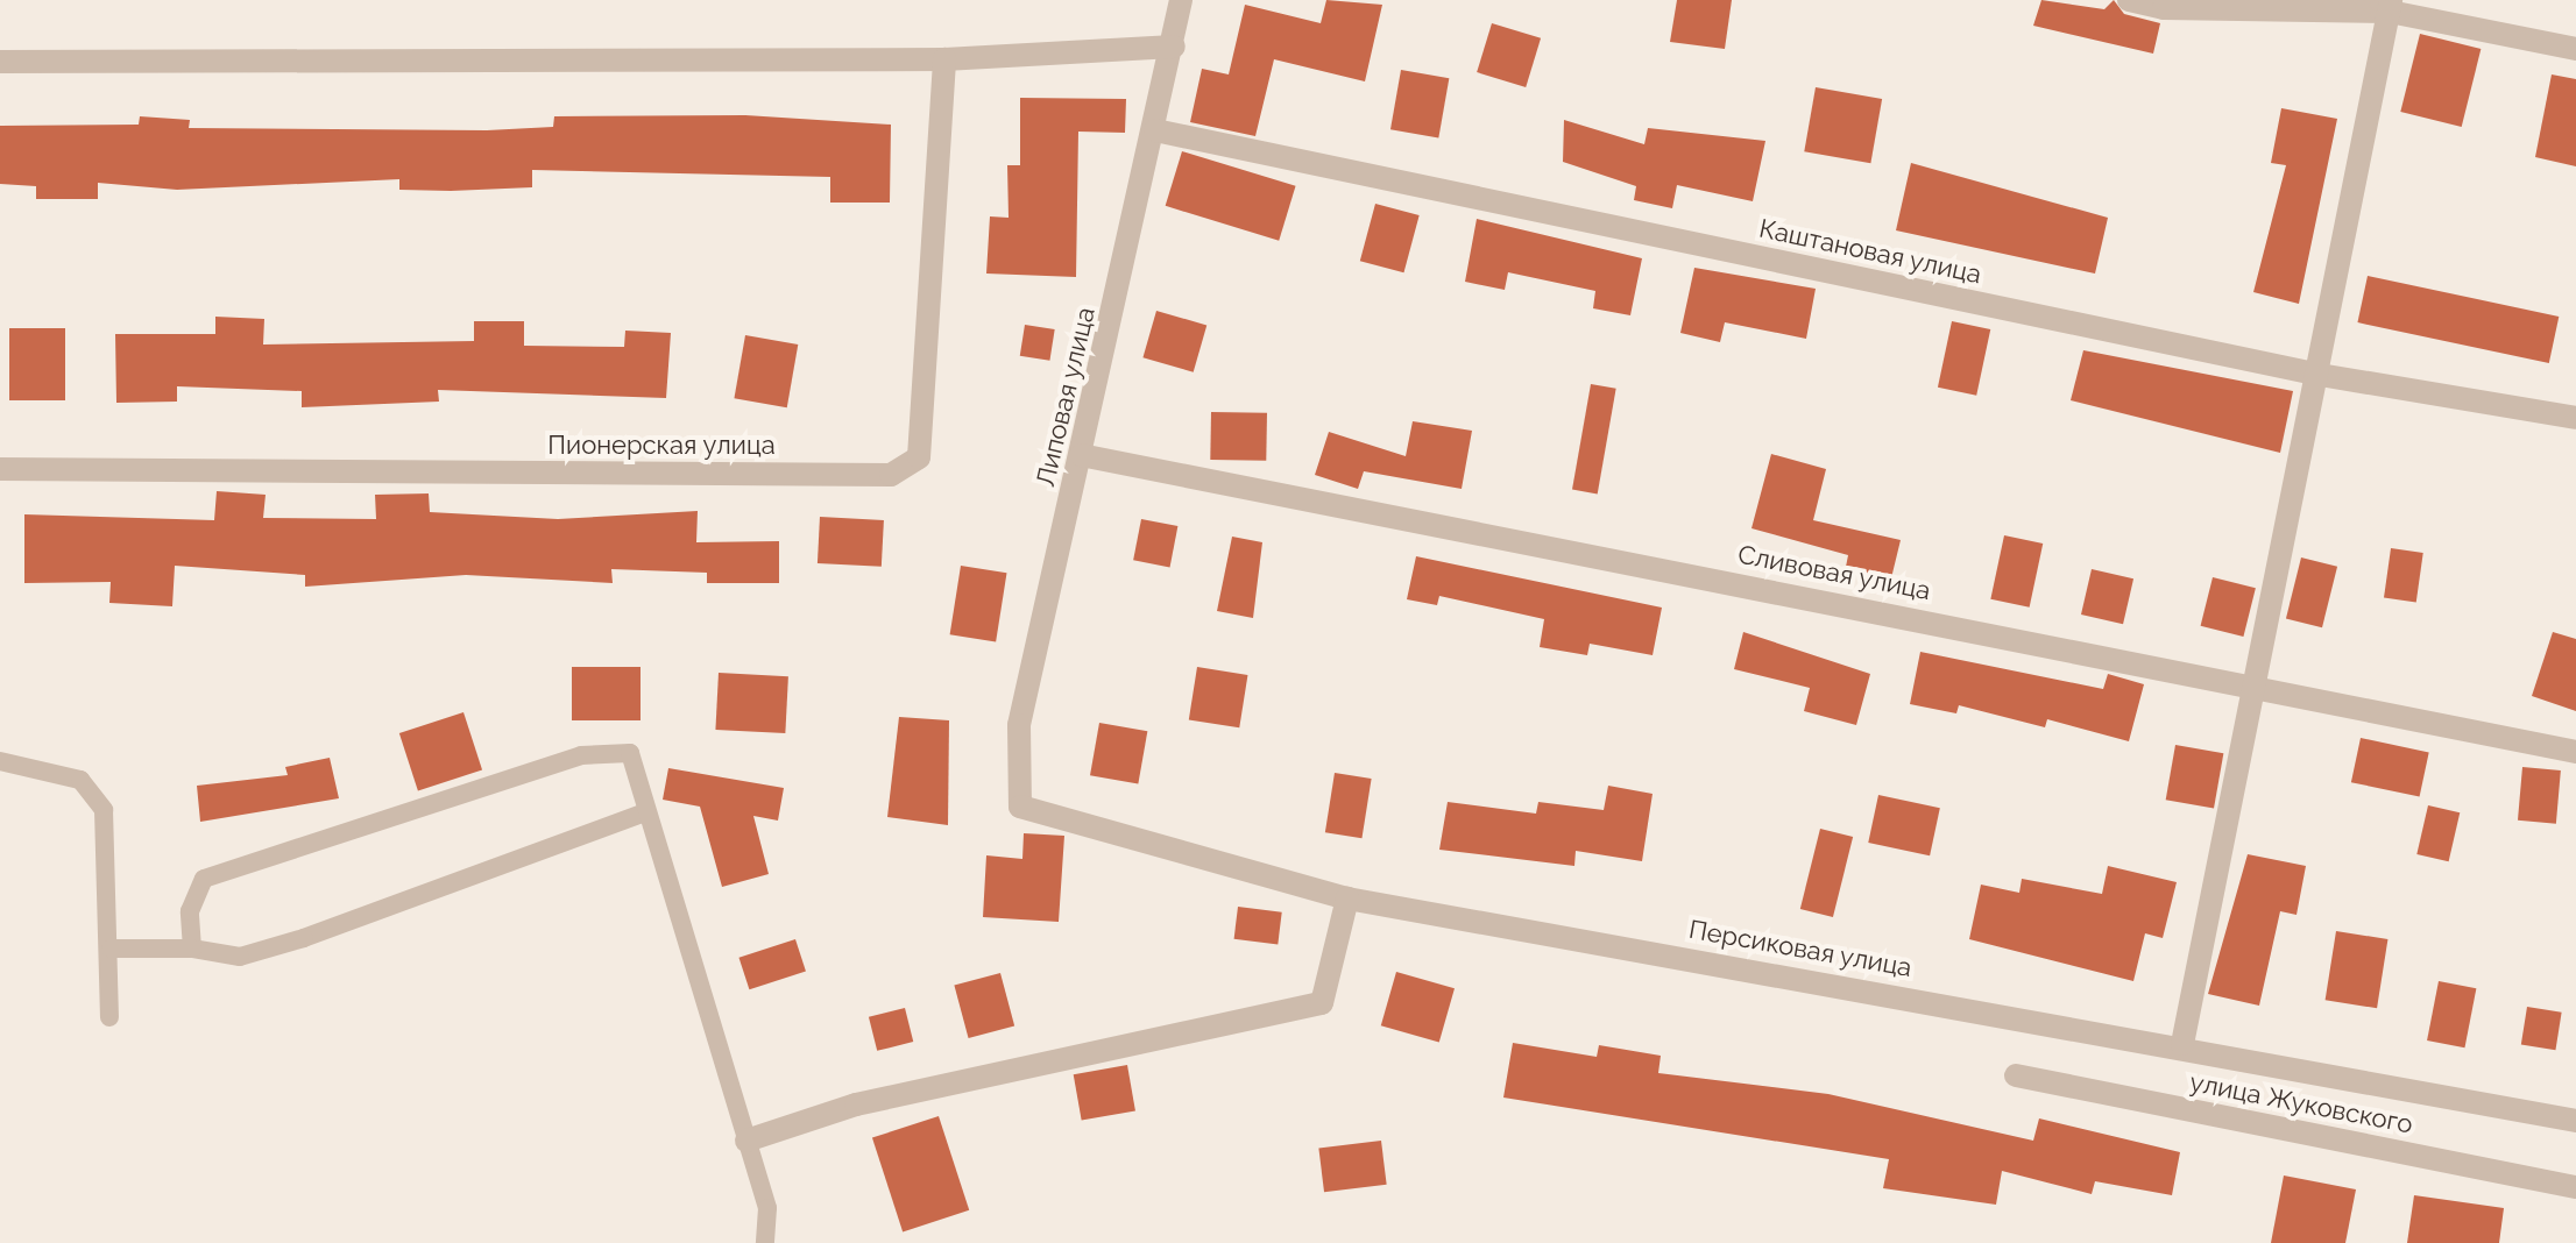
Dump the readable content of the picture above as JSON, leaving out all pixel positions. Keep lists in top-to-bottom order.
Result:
{
  "streets": {
    "street": [
      "Каштановая улица",
      "Липовая улица",
      "Пионерская улица",
      "Сливовая улица",
      "Персиковая улица",
      "улица Жуковского"
    ]
  },
  "crossings": [
    ["Каштановая улица", "Липовая улица"],
    ["Липовая улица", "Сливовая улица"],
    ["Липовая улица", "Персиковая улица"]
  ]
}
